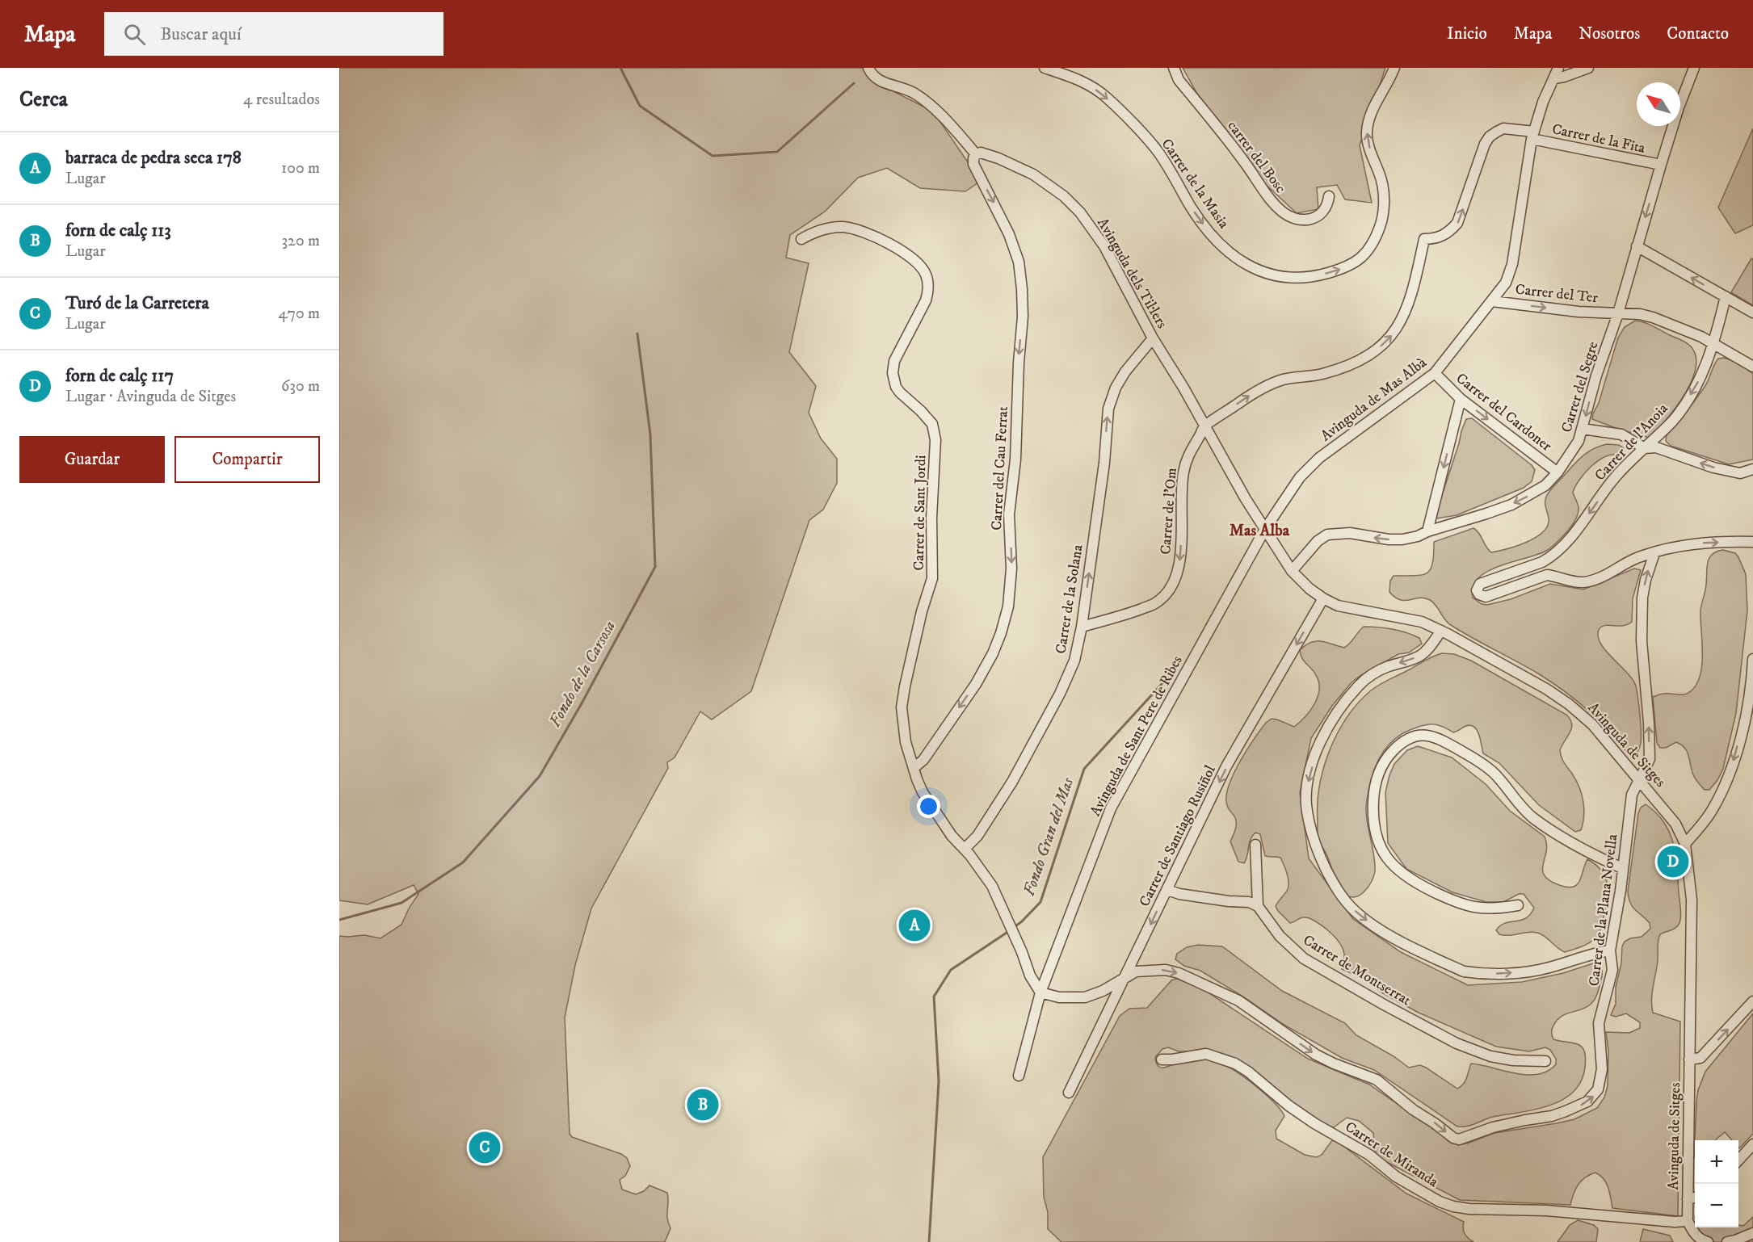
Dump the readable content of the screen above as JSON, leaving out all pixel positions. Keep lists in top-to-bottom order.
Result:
{
  "streets": {
    "street": [
      "Carrer de la Fita",
      "carrer del Bosc",
      "Carrer de la Masia",
      "Avinguda dels Til·lers",
      "Carrer del Ter",
      "Carrer del Segre",
      "Avinguda de Mas Albà",
      "Carrer del Cardoner",
      "Carrer de l'Anoia",
      "Carrer del Cau Ferrat",
      "Carrer de l'Om",
      "Carrer de Sant Jordi",
      "Carrer de la Solana",
      "Avinguda de Sant Pere de Ribes",
      "Avinguda de Sitges",
      "Carrer de Santiago Rusiñol",
      "Carrer de la Plana Novella",
      "Carrer de Montserrat",
      "Carrer de Miranda"
    ]
  },
  "crossings": [
    ["Carrer de la Fita", "Carrer del Segre"],
    ["Carrer de la Fita", "Avinguda de Mas Albà"],
    ["Carrer de la Fita", "Carrer de l'Om"],
    ["Avinguda dels Til·lers", "Carrer del Cau Ferrat"],
    ["Avinguda dels Til·lers", "Carrer de l'Om"],
    ["Avinguda dels Til·lers", "Carrer de la Solana"],
    ["Avinguda dels Til·lers", "Avinguda de Sitges"],
    ["Carrer del Ter", "Carrer del Segre"],
    ["Carrer del Ter", "Avinguda de Mas Albà"],
    ["Carrer del Ter", "Carrer de l'Anoia"],
    ["Carrer del Segre", "Carrer del Cardoner"],
    ["Carrer del Segre", "Avinguda de Sitges"],
    ["Avinguda de Mas Albà", "Carrer del Cardoner"],
    ["Avinguda de Mas Albà", "Carrer de l'Om"],
    ["Avinguda de Mas Albà", "Avinguda de Sant Pere de Ribes"],
    ["Avinguda de Mas Albà", "Avinguda de Sitges"],
    ["Carrer del Cau Ferrat", "Carrer de Sant Jordi"],
    ["Carrer de l'Om", "Carrer de la Solana"],
    ["Carrer de l'Om", "Avinguda de Sitges"],
    ["Carrer de Sant Jordi", "Carrer de la Solana"],
    ["Carrer de Sant Jordi", "Avinguda de Sant Pere de Ribes"],
    ["Carrer de Sant Jordi", "Carrer de la Plana Novella"],
    ["Avinguda de Sant Pere de Ribes", "Avinguda de Sitges"],
    ["Avinguda de Sant Pere de Ribes", "Carrer de la Plana Novella"],
    ["Avinguda de Sitges", "Carrer de Santiago Rusiñol"],
    ["Avinguda de Sitges", "Carrer de la Plana Novella"],
    ["Avinguda de Sitges", "Carrer de Miranda"],
    ["Carrer de Santiago Rusiñol", "Carrer de la Plana Novella"]
  ],
  "one_way": [
    "Carrer del Ter",
    "Carrer del Segre",
    "Carrer del Cardoner",
    "Carrer de l'Anoia",
    "Carrer del Cau Ferrat",
    "Carrer de la Solana",
    "Carrer de Santiago Rusiñol"
  ],
  "districts": ["Mas Alba"],
  "water": ["Fondo de la Carsosa", "Fondo Gran del Mas"],
  "north": "top left",
  "page": {
    "header": "Mapa",
    "search": "Buscar aquí",
    "nav": [
      "Inicio",
      "Mapa",
      "Nosotros",
      "Contacto"
    ],
    "heading": ["Cerca", "4 resultados"],
    "list": [
      {
        "mark": "A",
        "name": "barraca de pedra seca 178",
        "note": "Lugar",
        "value": "100 m"
      },
      {
        "mark": "B",
        "name": "forn de calç 113",
        "note": "Lugar",
        "value": "320 m"
      },
      {
        "mark": "C",
        "name": "Turó de la Carretera",
        "note": "Lugar",
        "value": "470 m"
      },
      {
        "mark": "D",
        "name": "forn de calç 117",
        "note": "Lugar · Avinguda de Sitges",
        "value": "630 m"
      }
    ],
    "buttons": ["Guardar", "Compartir"],
    "pins": [
      "D",
      "A",
      "B",
      "C"
    ],
    "map_buttons": ["+", "−"]
  }
}
